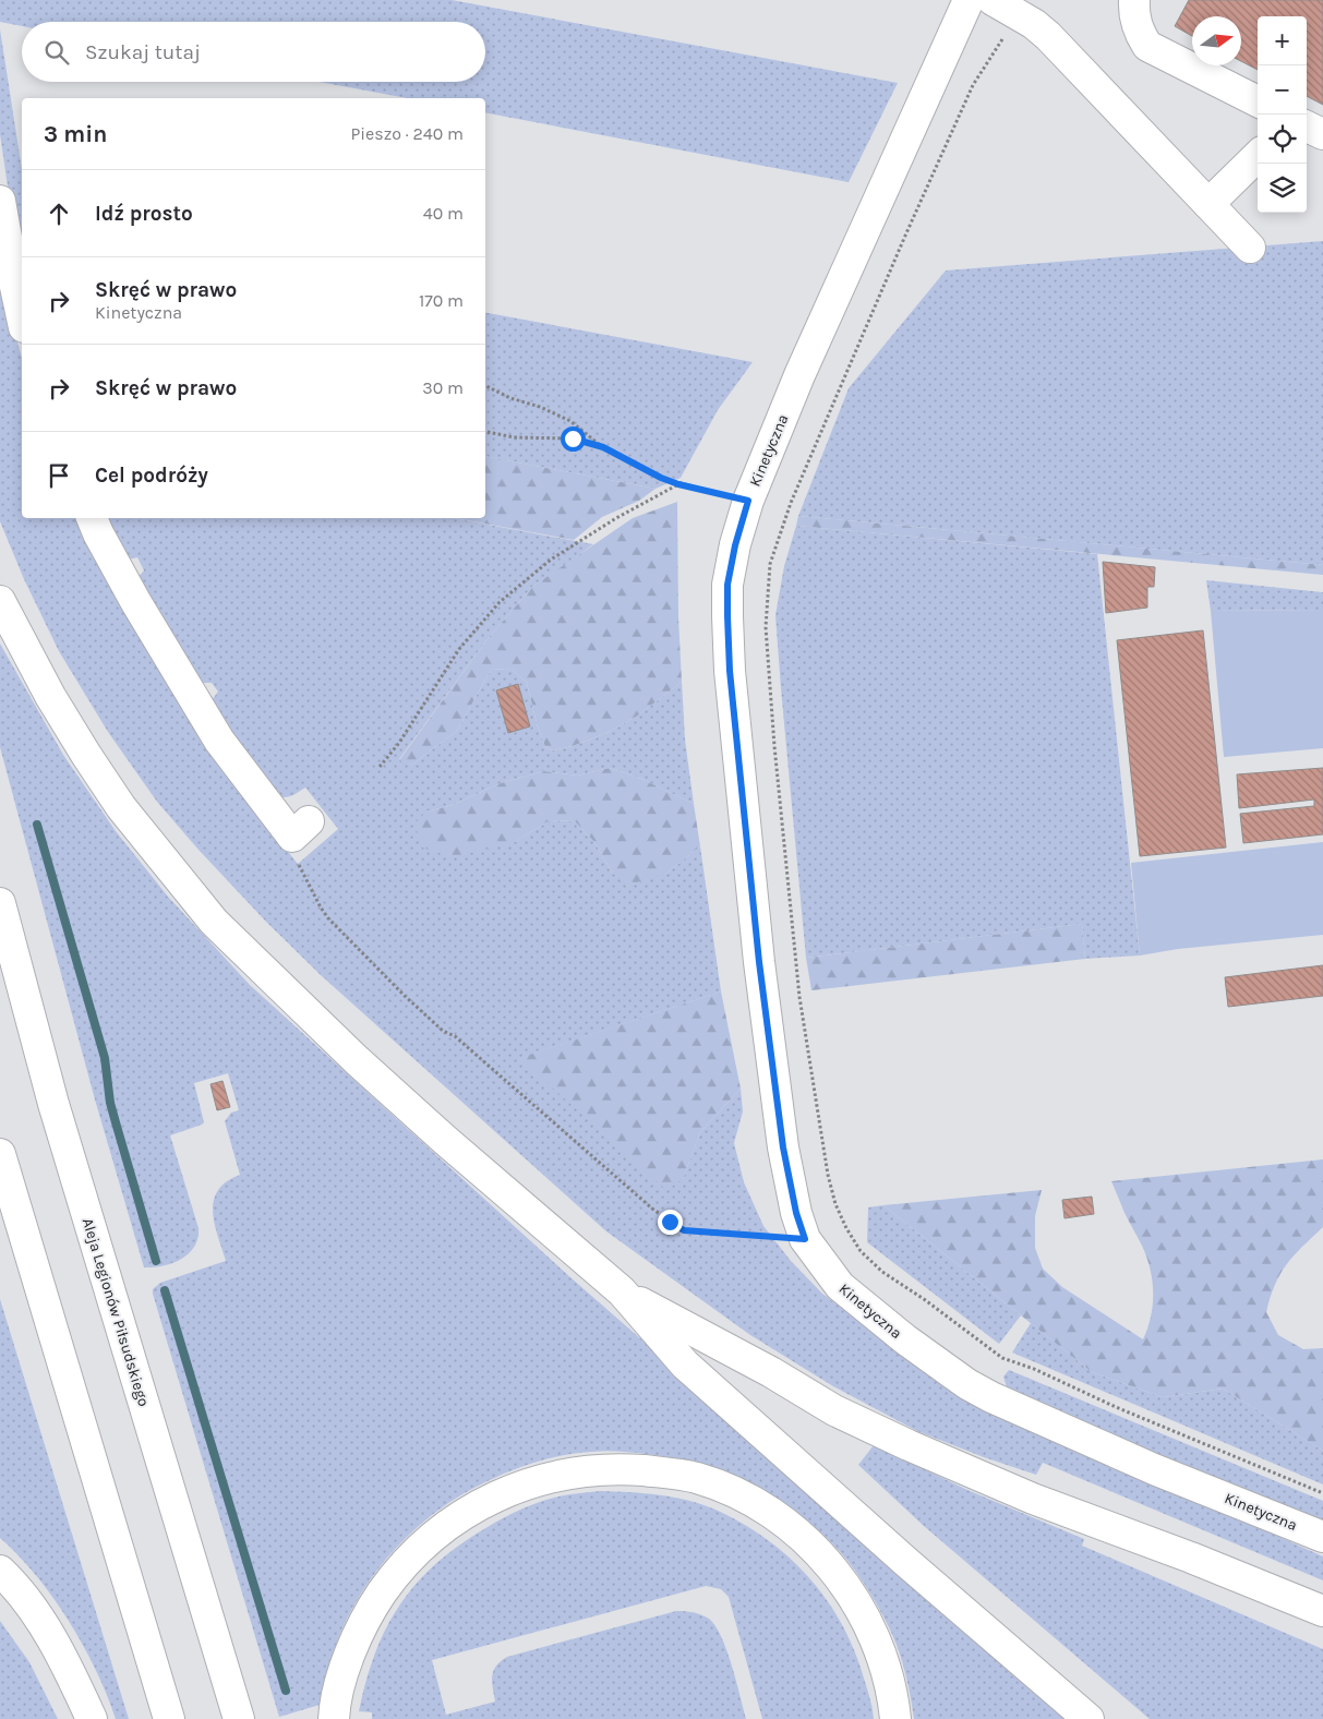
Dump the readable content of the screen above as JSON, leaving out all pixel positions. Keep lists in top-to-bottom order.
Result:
{
  "streets": {
    "main road": ["Kinetyczna", "Aleja Legionów Piłsudskiego"]
  },
  "north": "right",
  "page": {
    "map_buttons": ["+", "−"],
    "search": "Szukaj tutaj",
    "heading": ["3 min", "Pieszo · 240 m"],
    "list": [
      ["Idź prosto", "40 m"],
      ["Skręć w prawo", "Kinetyczna", "170 m"],
      ["Skręć w prawo", "30 m"],
      "Cel podróży"
    ]
  }
}
